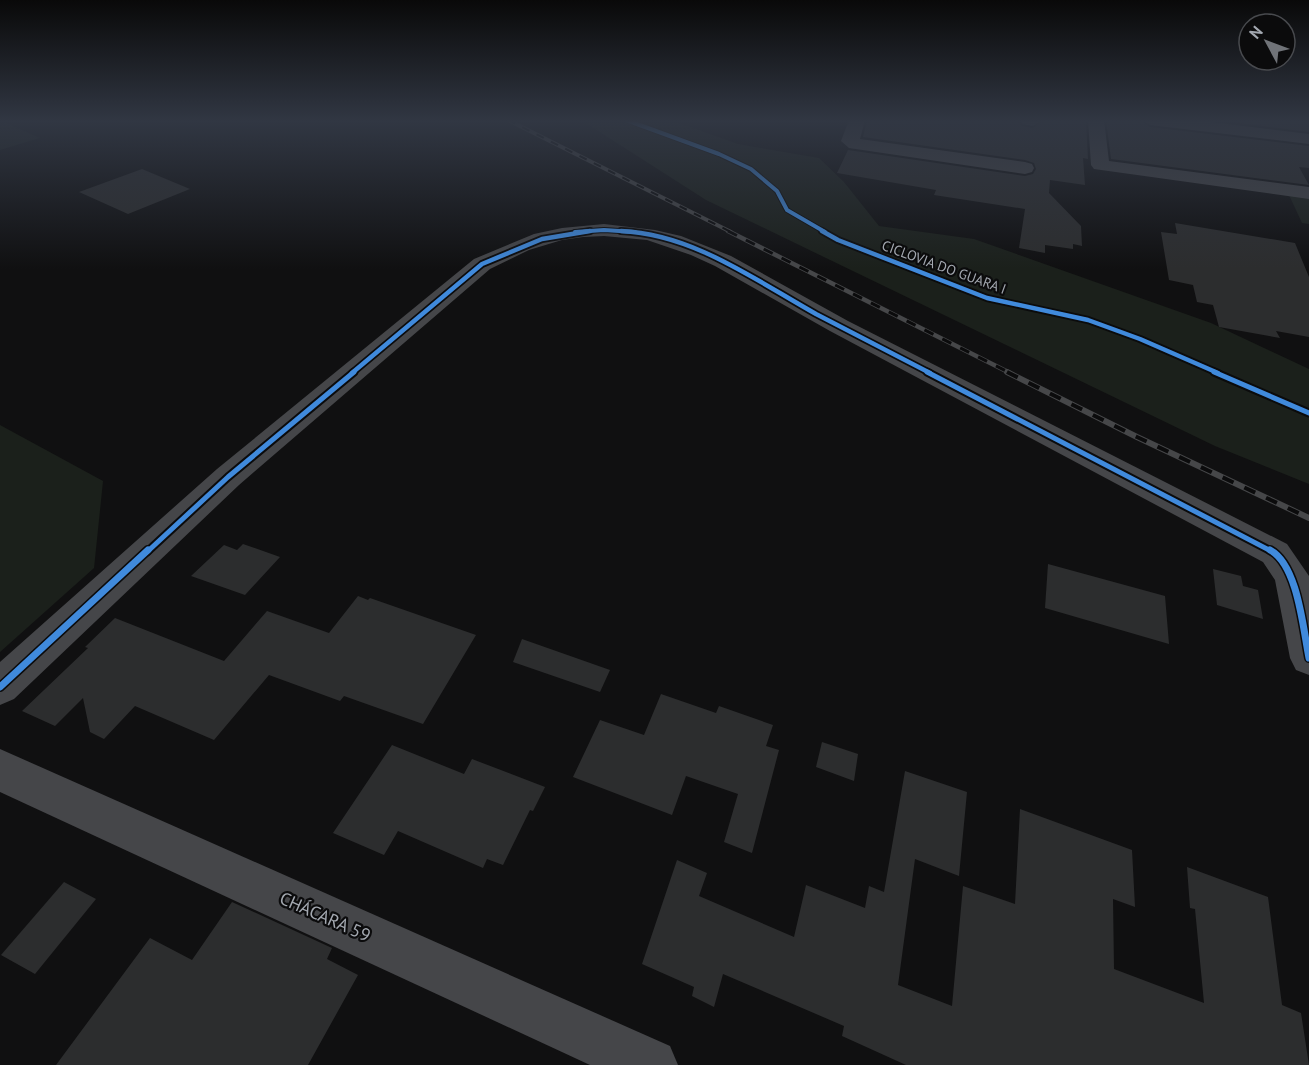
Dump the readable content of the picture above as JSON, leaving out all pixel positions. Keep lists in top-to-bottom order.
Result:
{
  "streets": {
    "street": ["CHÁCARA 59"],
    "cycle path": ["CICLOVIA DO GUARA I"]
  },
  "north": "top left"
}
